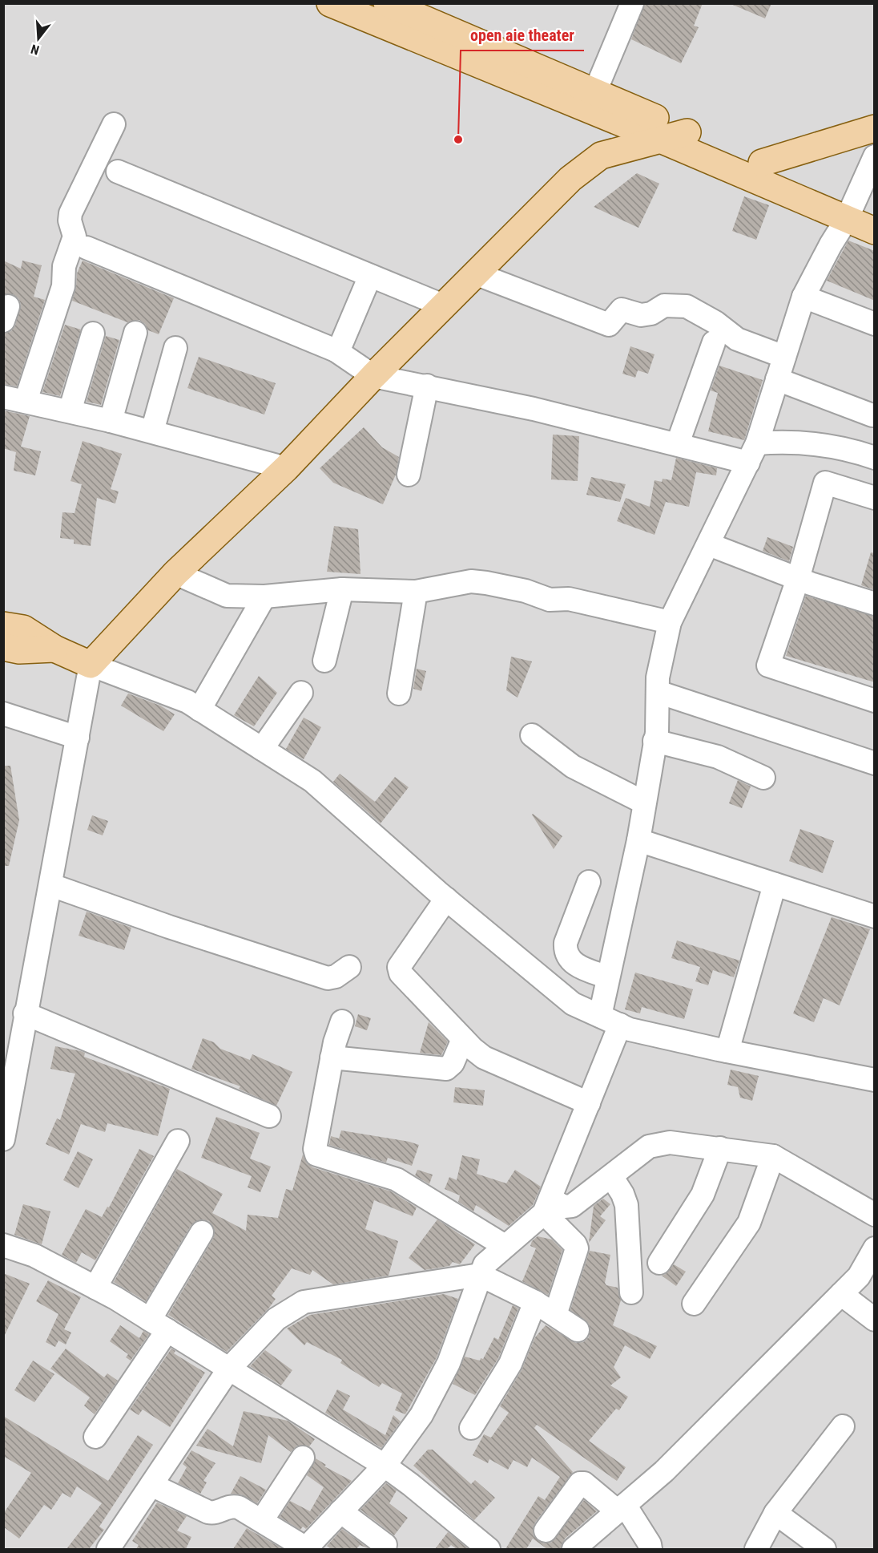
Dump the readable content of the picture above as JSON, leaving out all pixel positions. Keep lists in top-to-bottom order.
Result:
{
  "places": ["open aie theater"],
  "north": "bottom"
}
